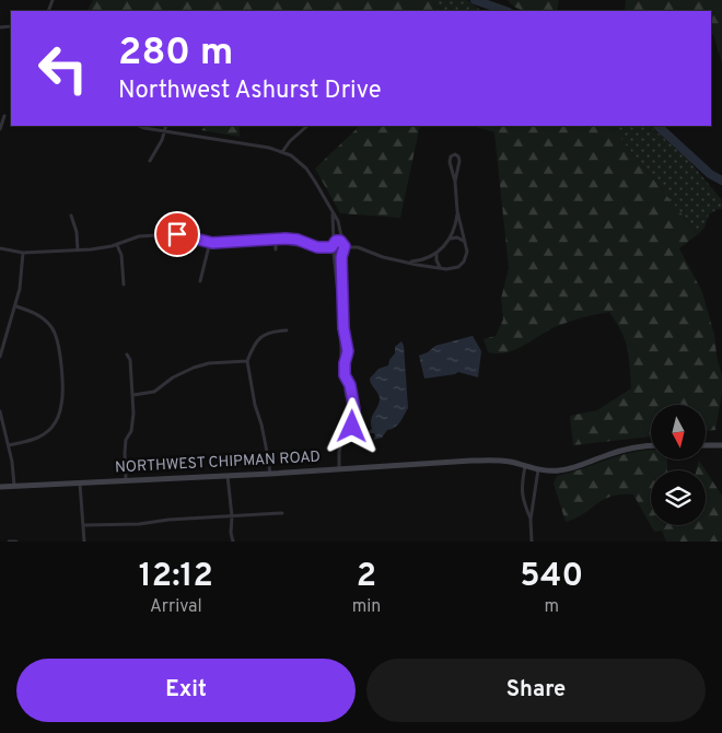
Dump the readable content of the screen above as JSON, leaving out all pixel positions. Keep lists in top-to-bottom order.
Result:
{
  "streets": {
    "main road": ["NORTHWEST CHIPMAN ROAD"]
  },
  "north": "bottom",
  "page": {
    "turn": ["280 m", "Northwest Ashurst Drive"],
    "eta": [
      "12:12",
      "Arrival",
      "2",
      "min",
      "540",
      "m"
    ],
    "buttons": ["Exit", "Share"]
  }
}
